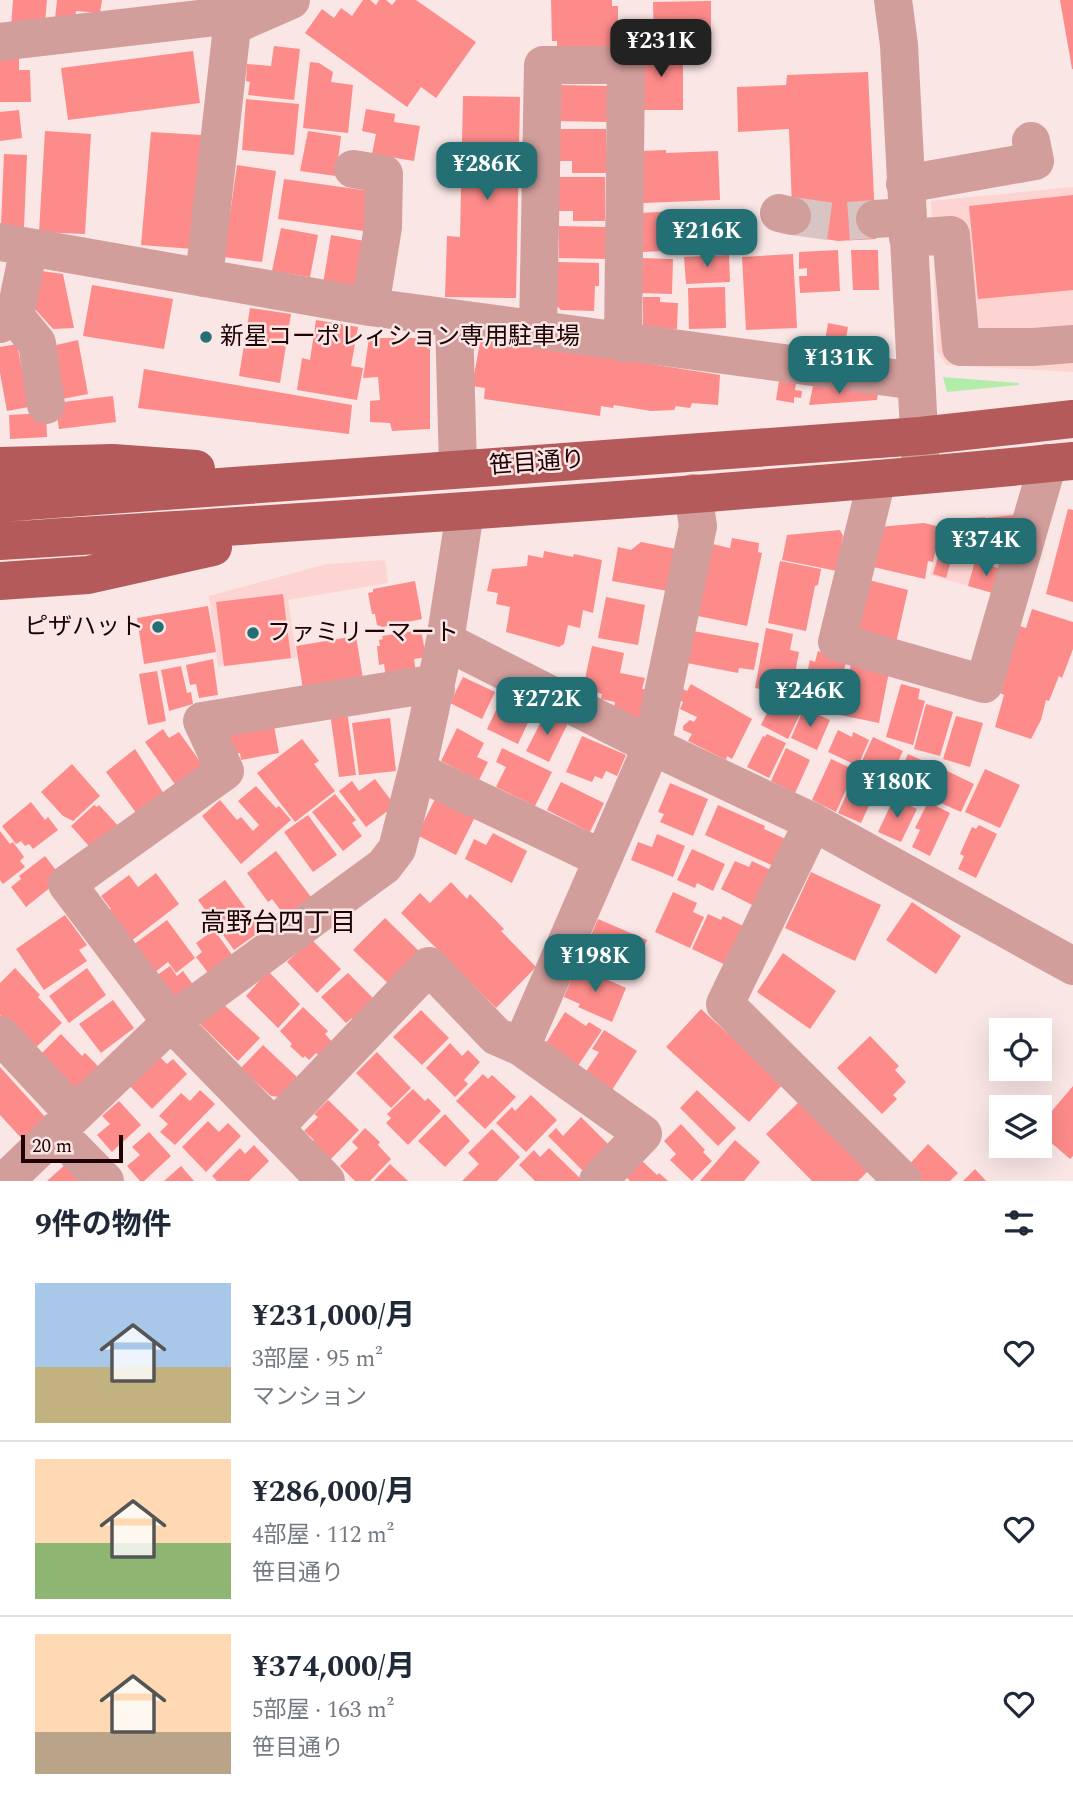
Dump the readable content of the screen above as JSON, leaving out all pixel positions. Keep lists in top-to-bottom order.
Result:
{
  "streets": {
    "main road": ["笹目通り"]
  },
  "districts": ["高野台四丁目"],
  "places": ["新星コーポレィション専用駐車場", "ピザハット", "ファミリーマート"],
  "scale_bar": "20 m",
  "page": {
    "price": [
      "¥231K",
      "¥286K",
      "¥216K",
      "¥131K",
      "¥374K",
      "¥246K",
      "¥272K",
      "¥180K",
      "¥198K"
    ],
    "scale": "20 m",
    "heading": "9件の物件",
    "list": [
      {
        "name": "¥231,000/月",
        "note": "3部屋 · 95 m² · マンション"
      },
      {
        "name": "¥286,000/月",
        "note": "4部屋 · 112 m² · 笹目通り"
      },
      {
        "name": "¥374,000/月",
        "note": "5部屋 · 163 m² · 笹目通り"
      }
    ]
  }
}
